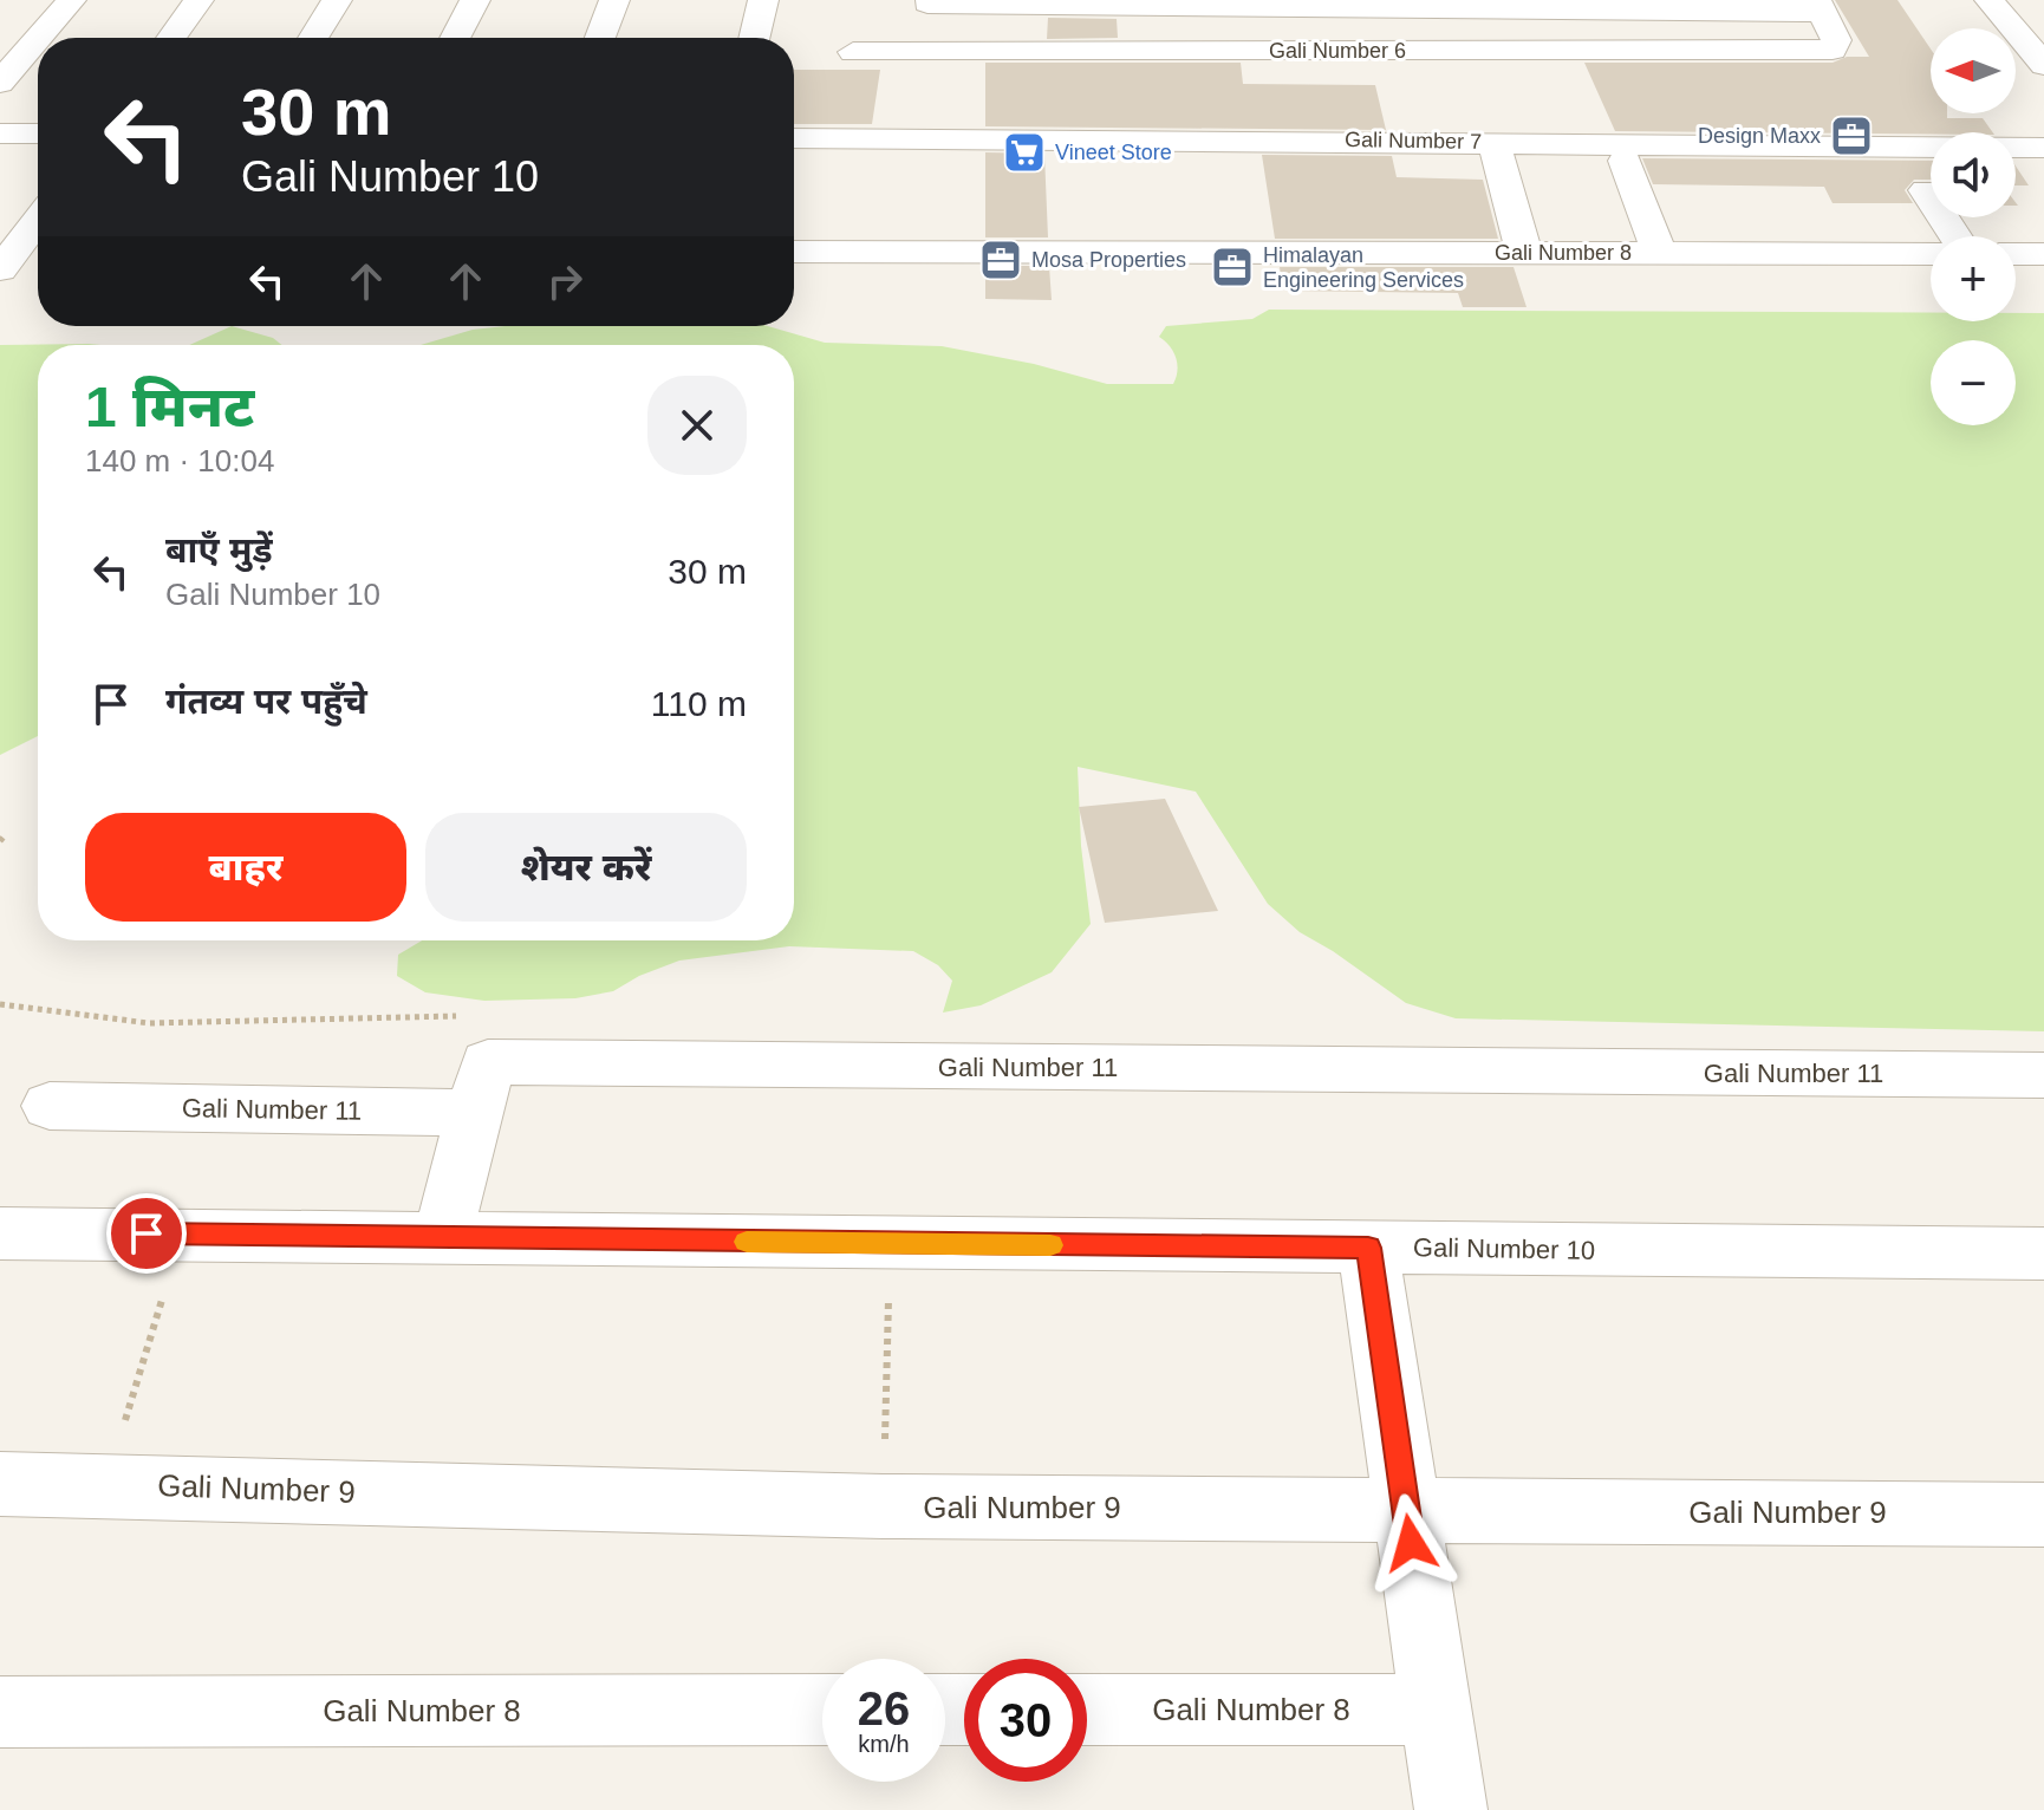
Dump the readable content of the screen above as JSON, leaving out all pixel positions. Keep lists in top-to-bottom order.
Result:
{
  "streets": {
    "street": [
      "Gali Number 6",
      "Gali Number 7",
      "Gali Number 8",
      "Gali Number 11",
      "Gali Number 10",
      "Gali Number 9"
    ]
  },
  "places": {
    "office": ["Design Maxx", "Mosa Properties", "Himalayan Engineering Services"],
    "supermarket": ["Vineet Store"]
  },
  "north": "left",
  "page": {
    "map_buttons": ["+", "−"],
    "turn": ["30 m", "Gali Number 10"],
    "heading": ["1 मिनट", "140 m · 10:04"],
    "list": [
      {
        "name": "बाएँ मुड़ें",
        "note": "Gali Number 10",
        "value": "30 m"
      },
      {
        "name": "गंतव्य पर पहुँचे",
        "value": "110 m"
      }
    ],
    "buttons": ["बाहर", "शेयर करें"],
    "speed": "26 km/h",
    "limit": "30"
  }
}
